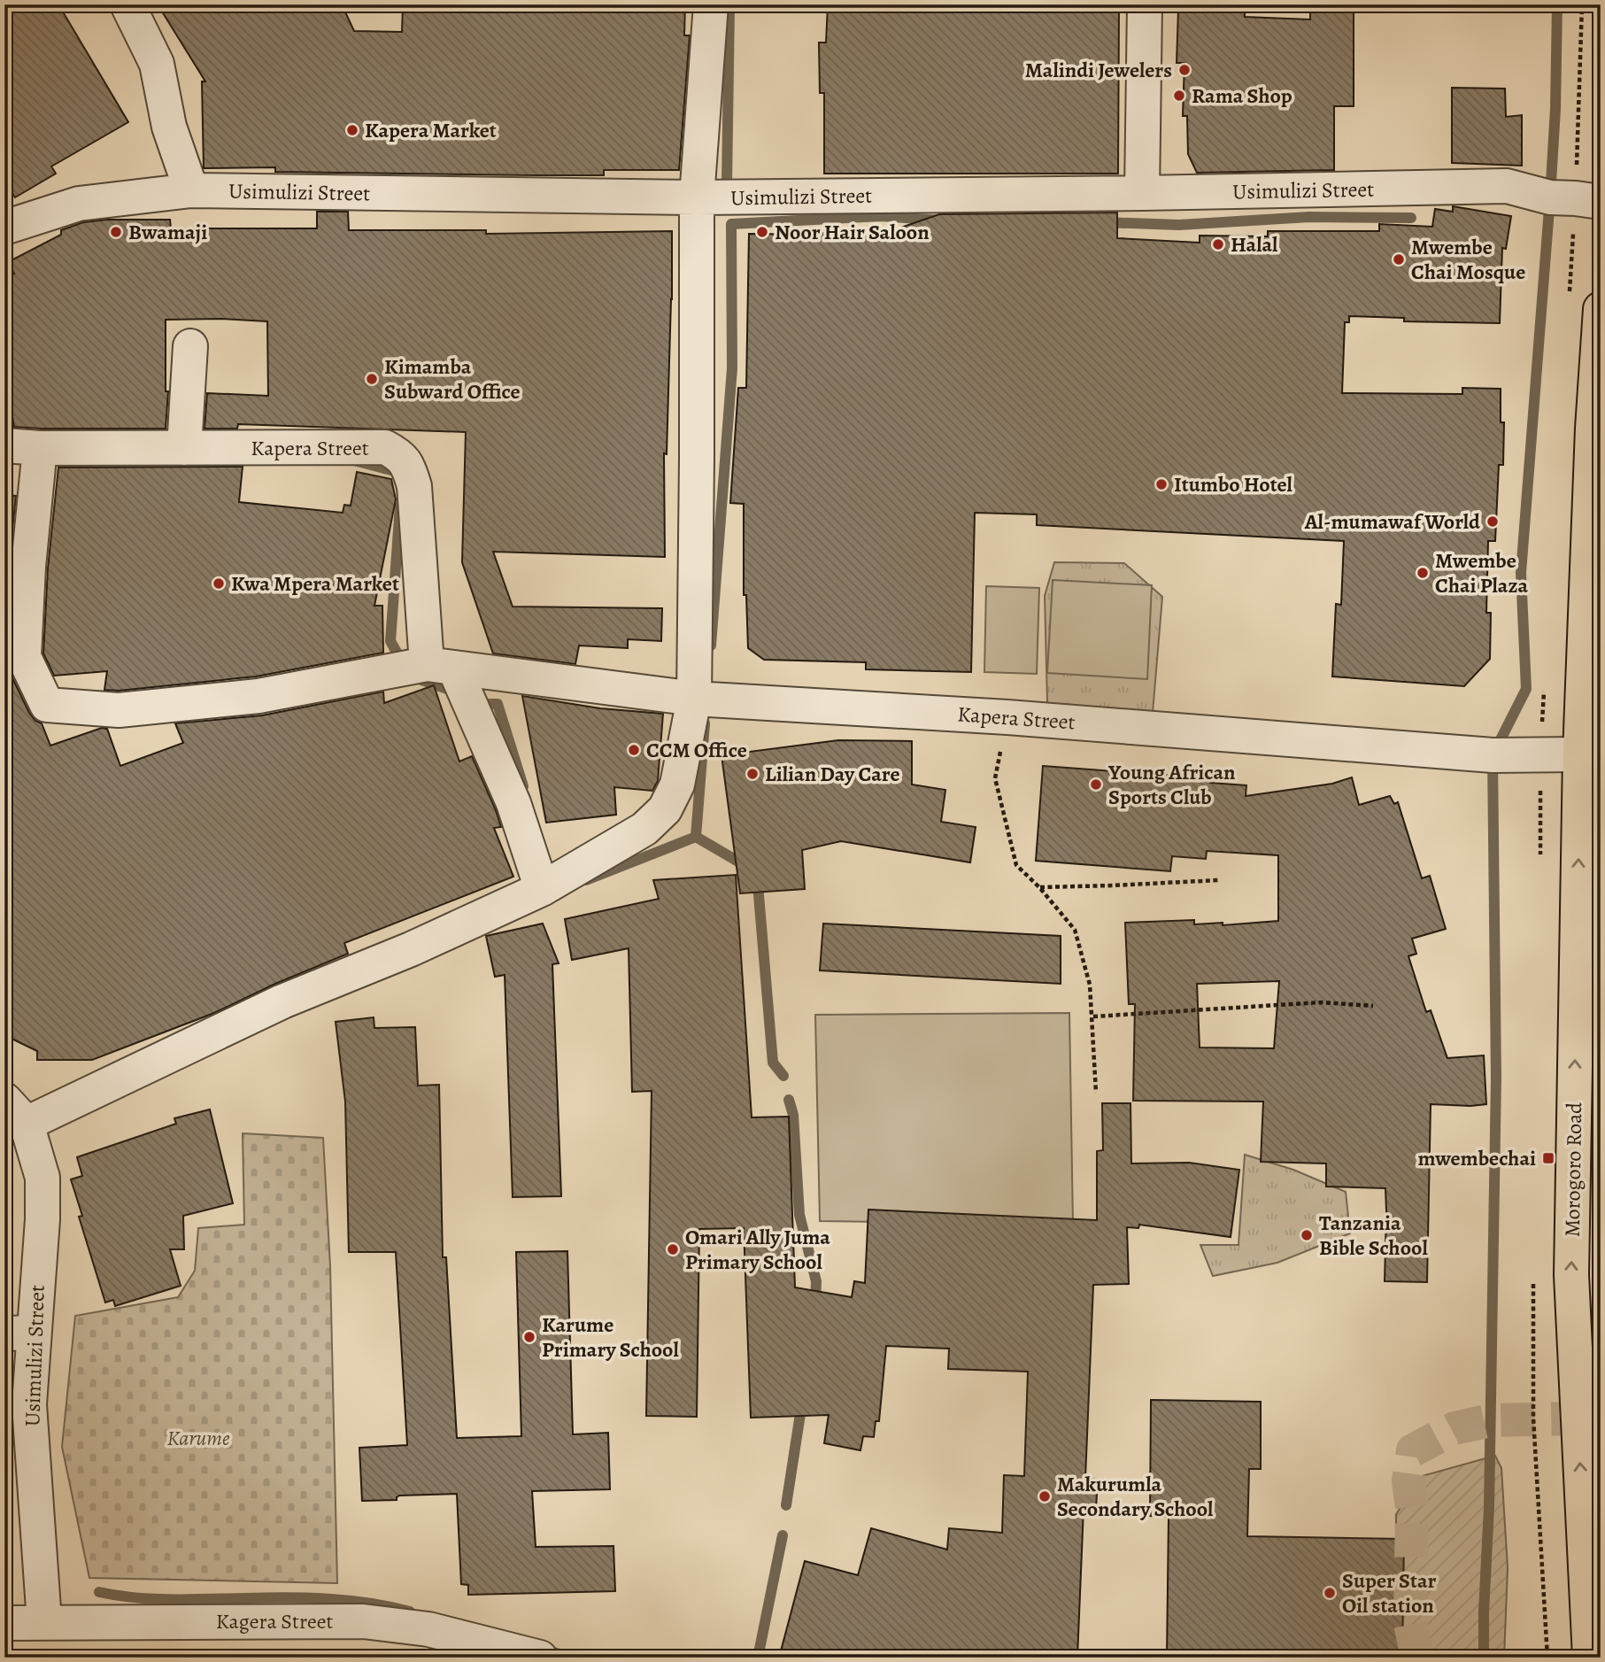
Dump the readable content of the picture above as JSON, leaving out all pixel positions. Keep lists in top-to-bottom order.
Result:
{
  "streets": {
    "highway": ["Morogoro Road"],
    "street": ["Usimulizi Street", "Kapera Street", "Kagera Street"]
  },
  "crossings": [
    ["Usimulizi Street", "Kagera Street"],
    ["Kapera Street", "Morogoro Road"]
  ],
  "one_way": ["Morogoro Road"],
  "parks": ["Karume"],
  "places": {
    "other": [
      "Malindi Jewelers",
      "Rama Shop",
      "Kapera Market",
      "Bwamaji",
      "Noor Hair Saloon",
      "Halal",
      "Mwembe Chai Mosque",
      "Kimamba Subward Office",
      "Itumbo Hotel",
      "Al-mumawaf World",
      "Mwembe Chai Plaza",
      "Kwa Mpera Market",
      "CCM Office",
      "Lilian Day Care",
      "Young African Sports Club",
      "Tanzania Bible School",
      "Omari Ally Juma Primary School",
      "Karume Primary School",
      "Makurumla Secondary School",
      "Super Star Oil station"
    ],
    "transit": ["mwembechai"]
  }
}
